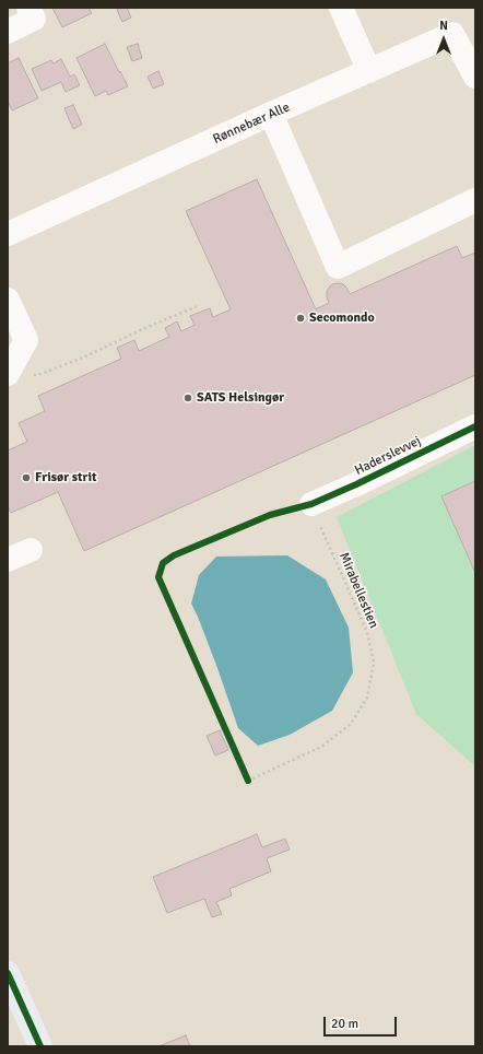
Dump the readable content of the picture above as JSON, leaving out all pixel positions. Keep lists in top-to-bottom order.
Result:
{
  "streets": {
    "street": ["Rønnebær Alle", "Haderslevvej"],
    "path": ["Mirabellestien"]
  },
  "places": ["Secomondo", "SATS Helsingør", "Frisør strit"],
  "scale_bar": "20 m",
  "north": "top"
}
